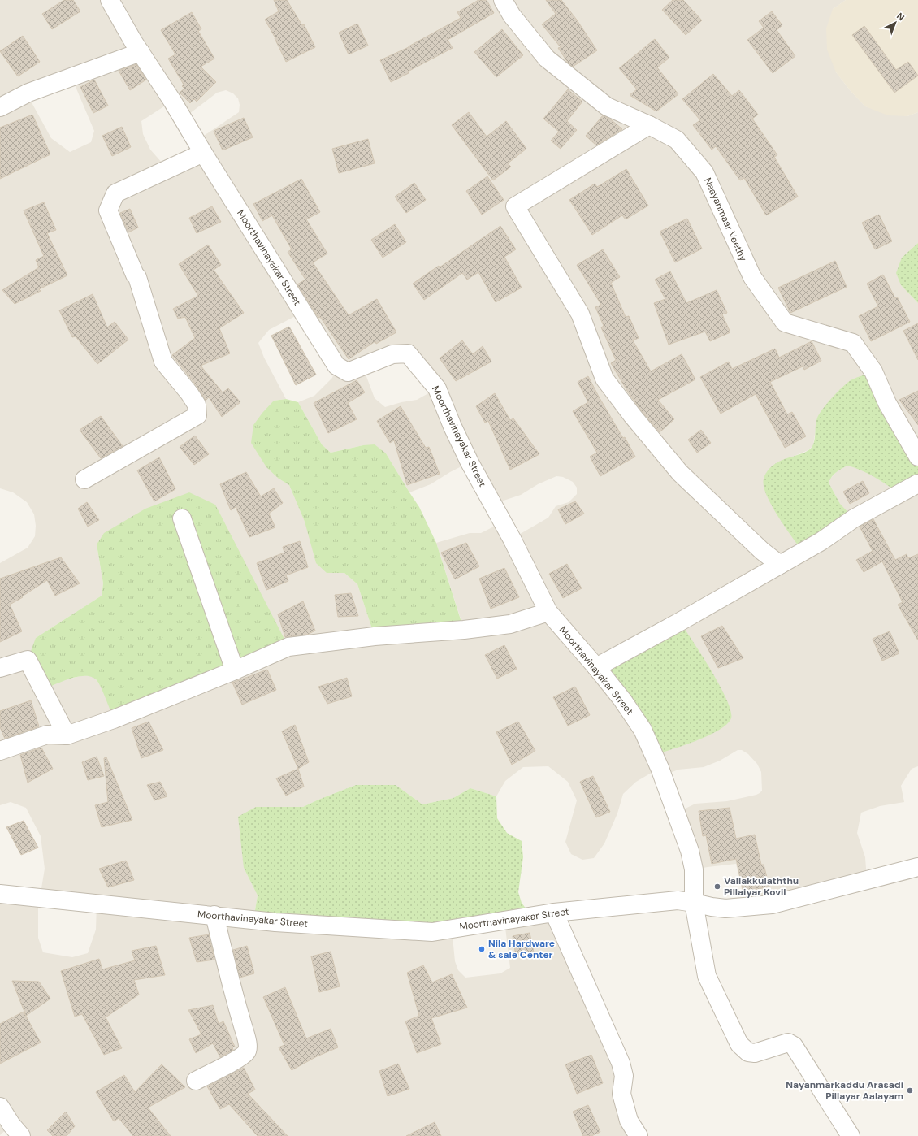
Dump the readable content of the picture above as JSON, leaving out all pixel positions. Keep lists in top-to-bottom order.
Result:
{
  "streets": {
    "street": ["Naayanmaar Veethy", "Moorthavinayakar Street"]
  },
  "places": ["Vallakkulaththu Pillaiyar Kovil", "Nila Hardware & sale Center", "Nayanmarkaddu Arasadi Pillayar Aalayam"],
  "north": "top right"
}
